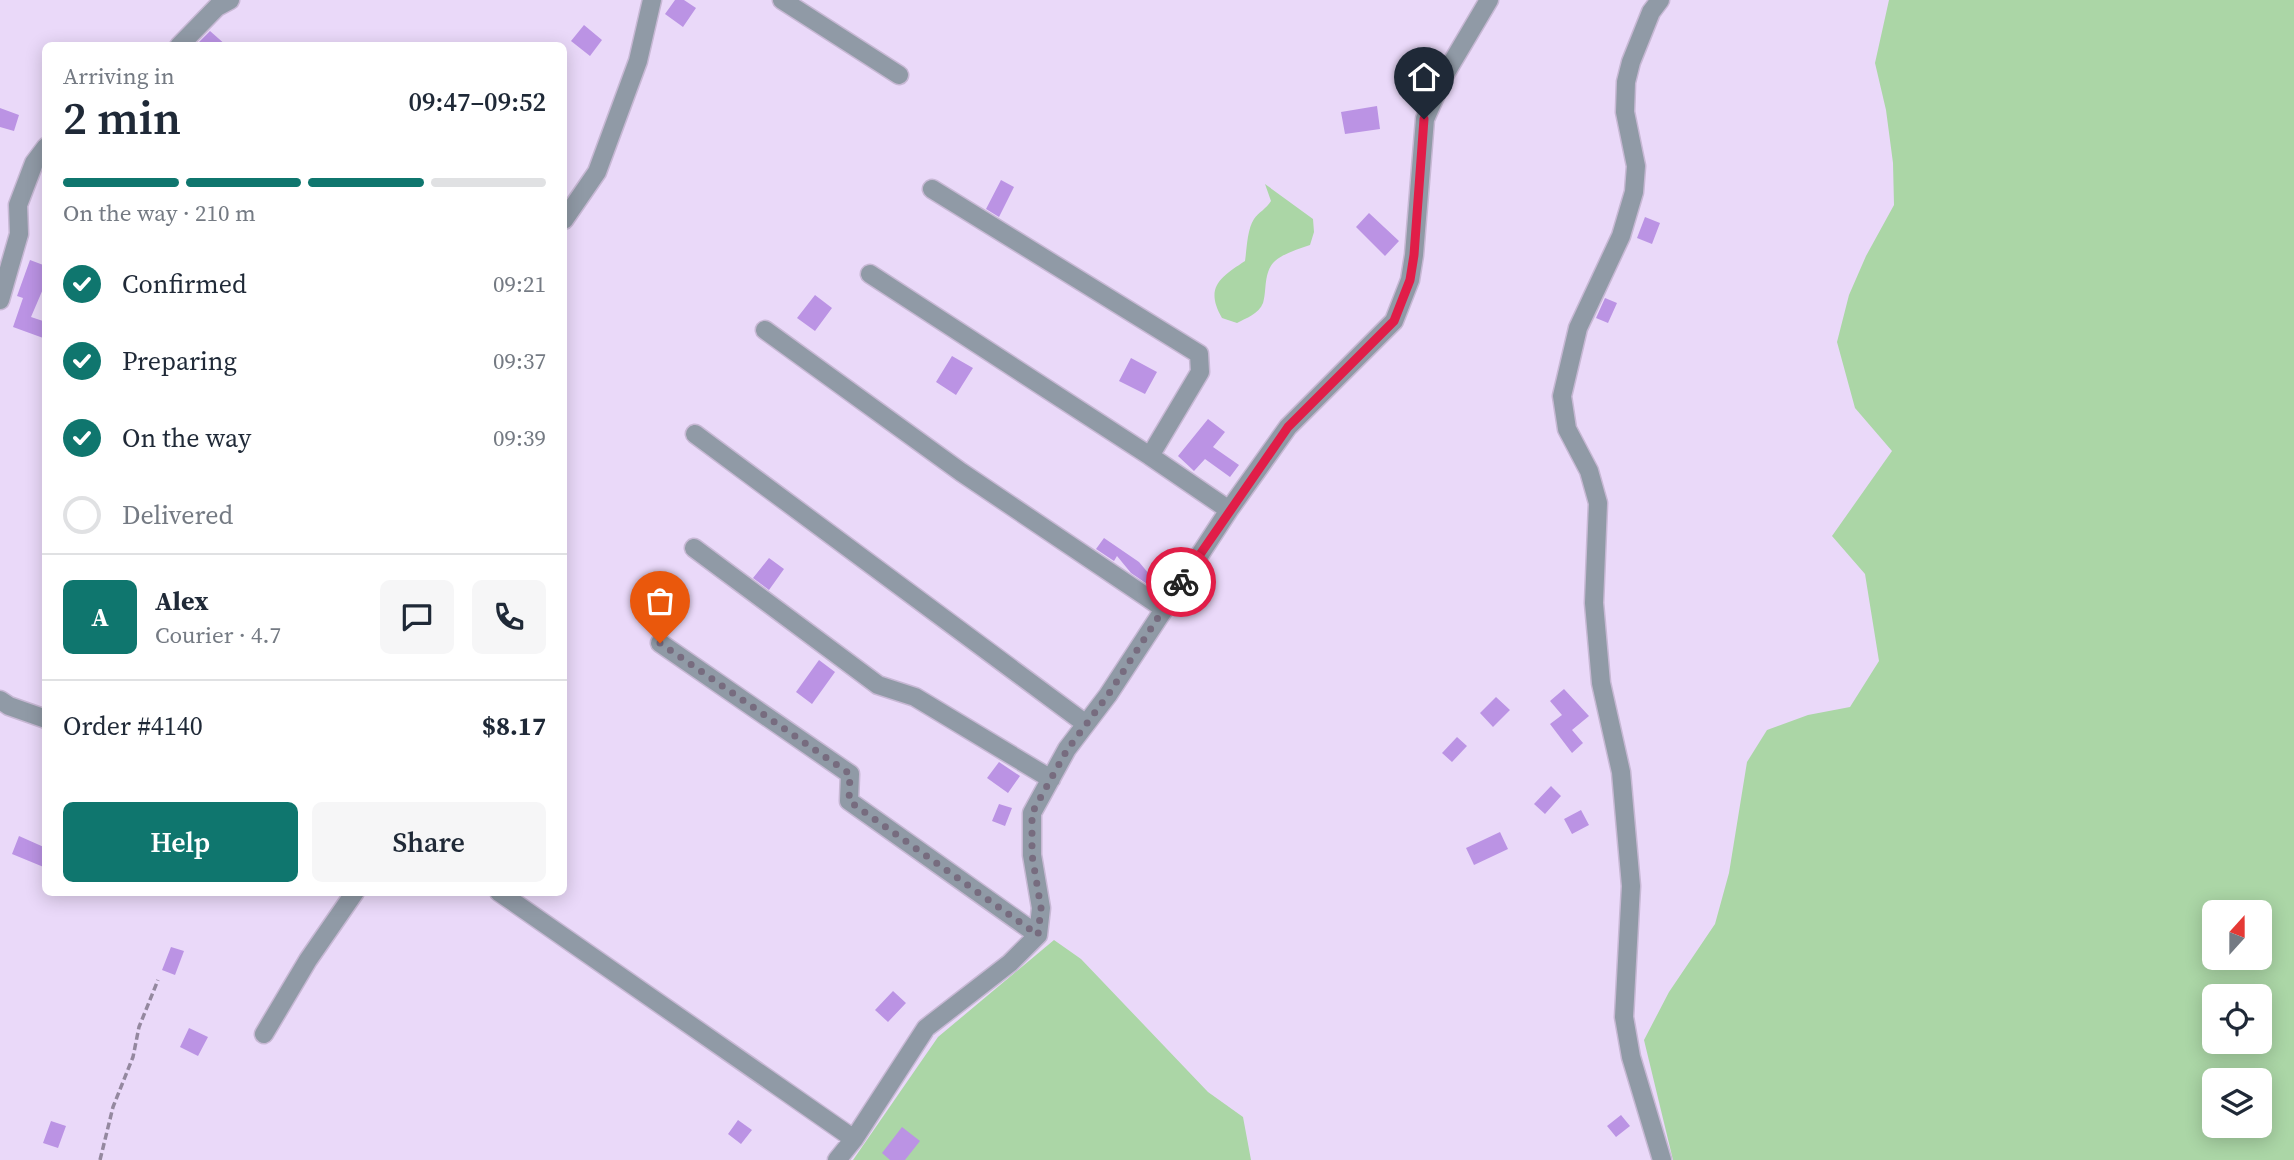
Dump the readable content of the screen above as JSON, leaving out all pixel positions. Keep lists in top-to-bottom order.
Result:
{
  "north": "top",
  "page": {
    "heading": ["2 min", "Arriving in", "09:47–09:52"],
    "panel": [
      "Alex",
      "Courier · 4.7",
      "Order #4140",
      "$8.17"
    ],
    "bar": "On the way · 210 m",
    "list": [
      ["Confirmed", "09:21"],
      ["Preparing", "09:37"],
      ["On the way", "09:39"],
      "Delivered"
    ],
    "round": "A",
    "buttons": ["Help", "Share"]
  }
}
